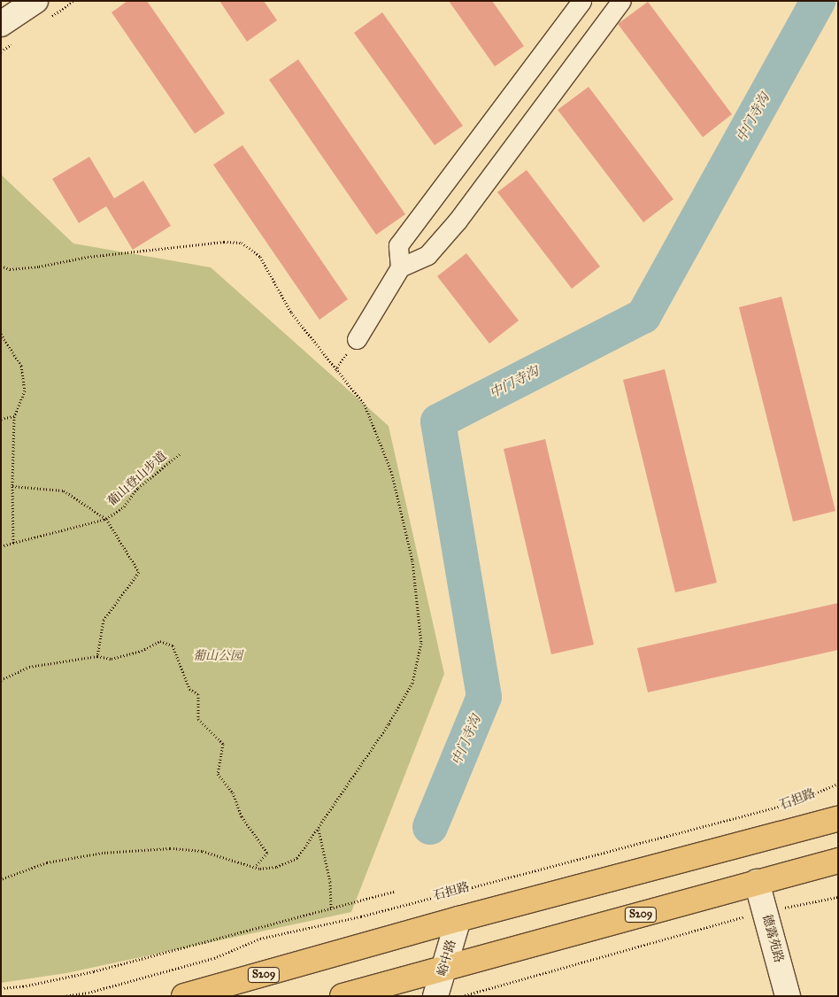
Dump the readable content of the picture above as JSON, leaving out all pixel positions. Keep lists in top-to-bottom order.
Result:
{
  "streets": {
    "main road": ["S209", "德露苑路", "峪中路"],
    "path": ["葡山登山步道", "石担路"]
  },
  "crossings": [
    ["S209", "德露苑路"],
    ["S209", "峪中路"]
  ],
  "water": ["中门寺沟"],
  "parks": ["葡山公园"]
}
